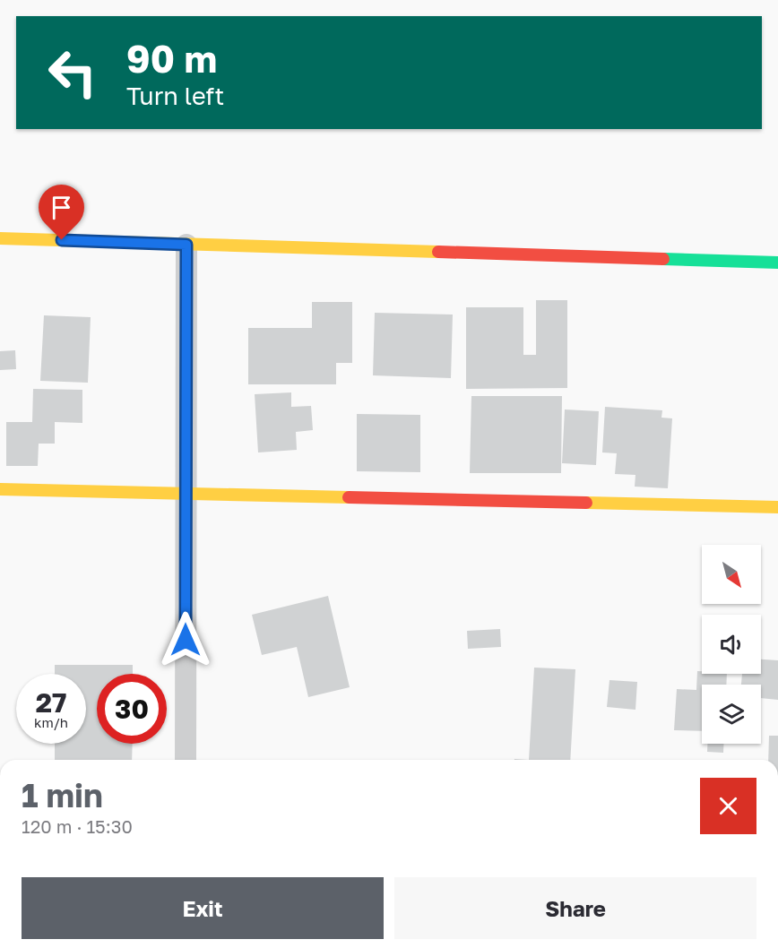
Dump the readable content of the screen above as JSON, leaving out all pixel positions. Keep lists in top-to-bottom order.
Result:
{
  "north": "bottom right",
  "page": {
    "turn": ["90 m", "Turn left"],
    "speed": "27 km/h",
    "limit": "30",
    "heading": ["1 min", "120 m · 15:30"],
    "buttons": ["Exit", "Share"]
  }
}
